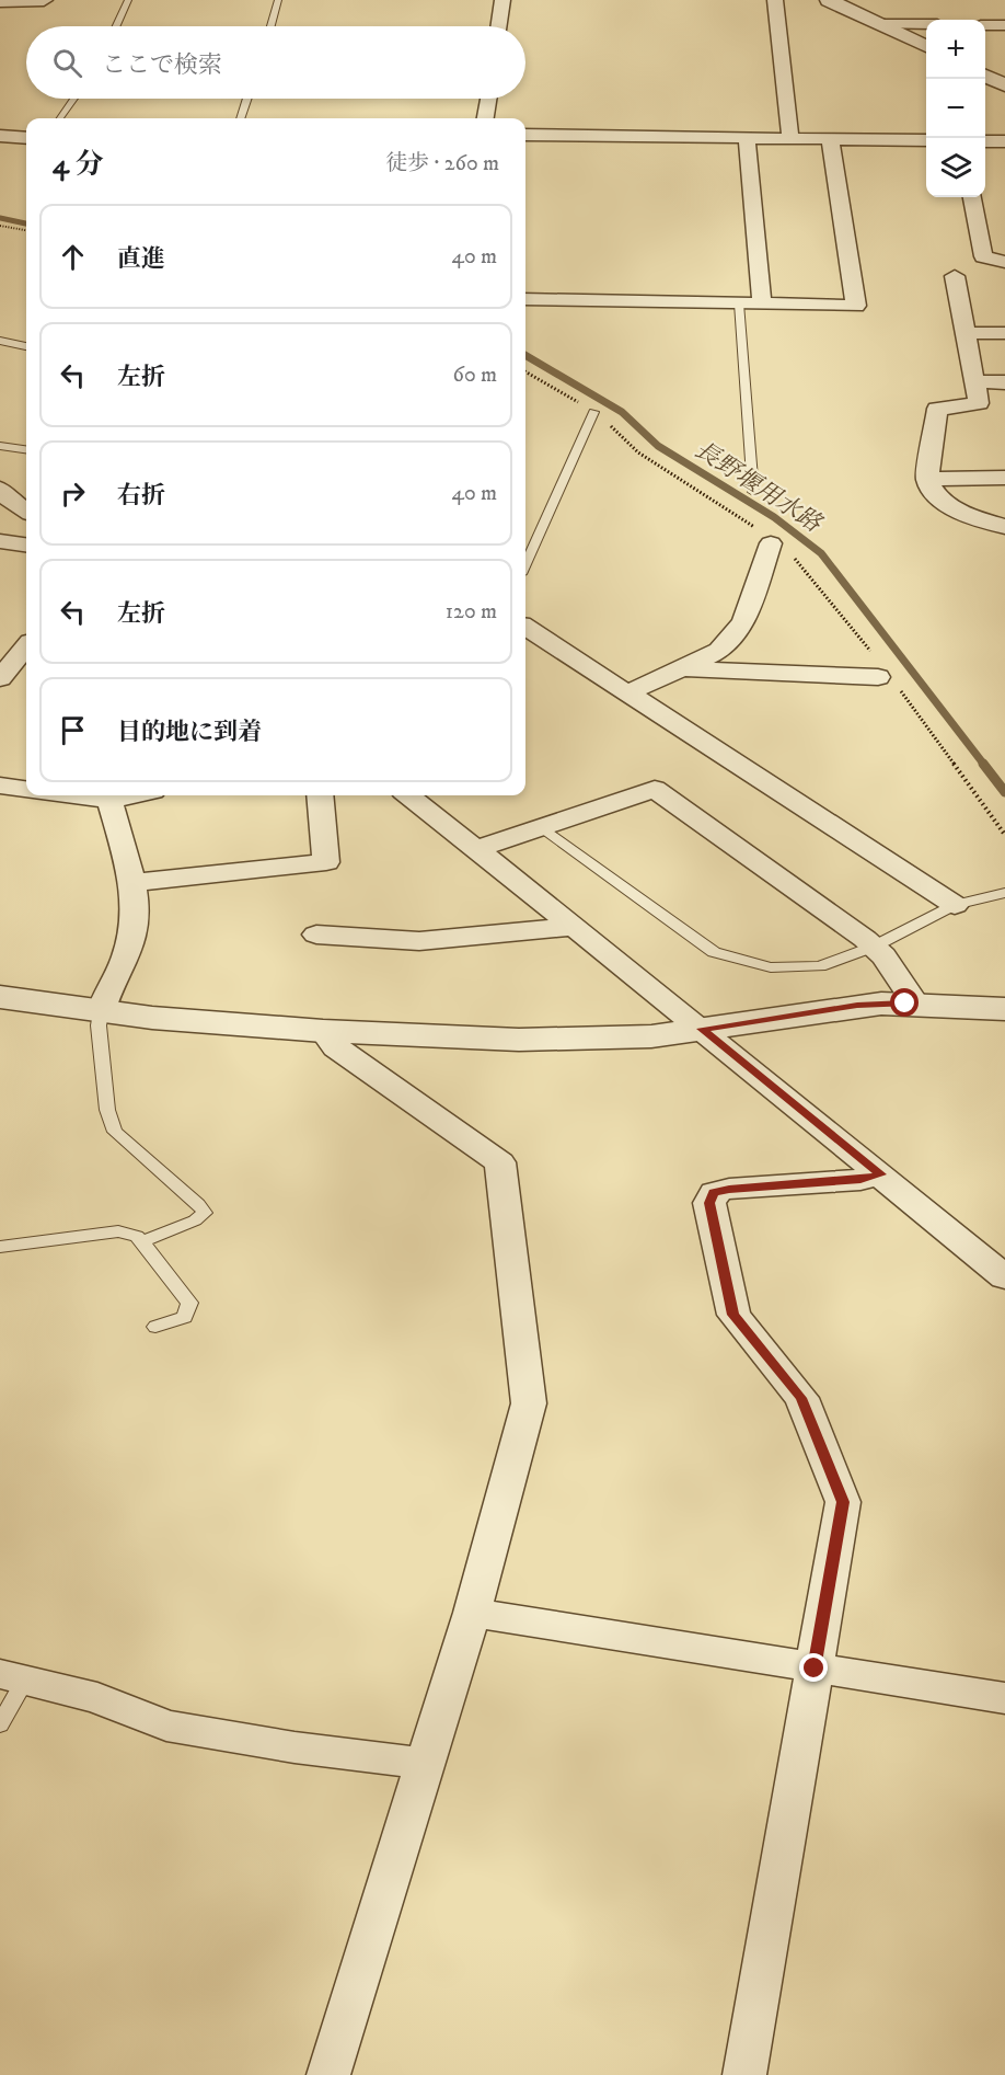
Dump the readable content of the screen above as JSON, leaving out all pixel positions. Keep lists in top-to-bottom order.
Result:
{
  "water": ["長野堰用水路"],
  "page": {
    "map_buttons": ["+", "−"],
    "search": "ここで検索",
    "heading": ["4 分", "徒歩 · 260 m"],
    "list": [
      ["直進", "40 m"],
      ["左折", "60 m"],
      ["右折", "40 m"],
      ["左折", "120 m"],
      "目的地に到着"
    ]
  }
}
